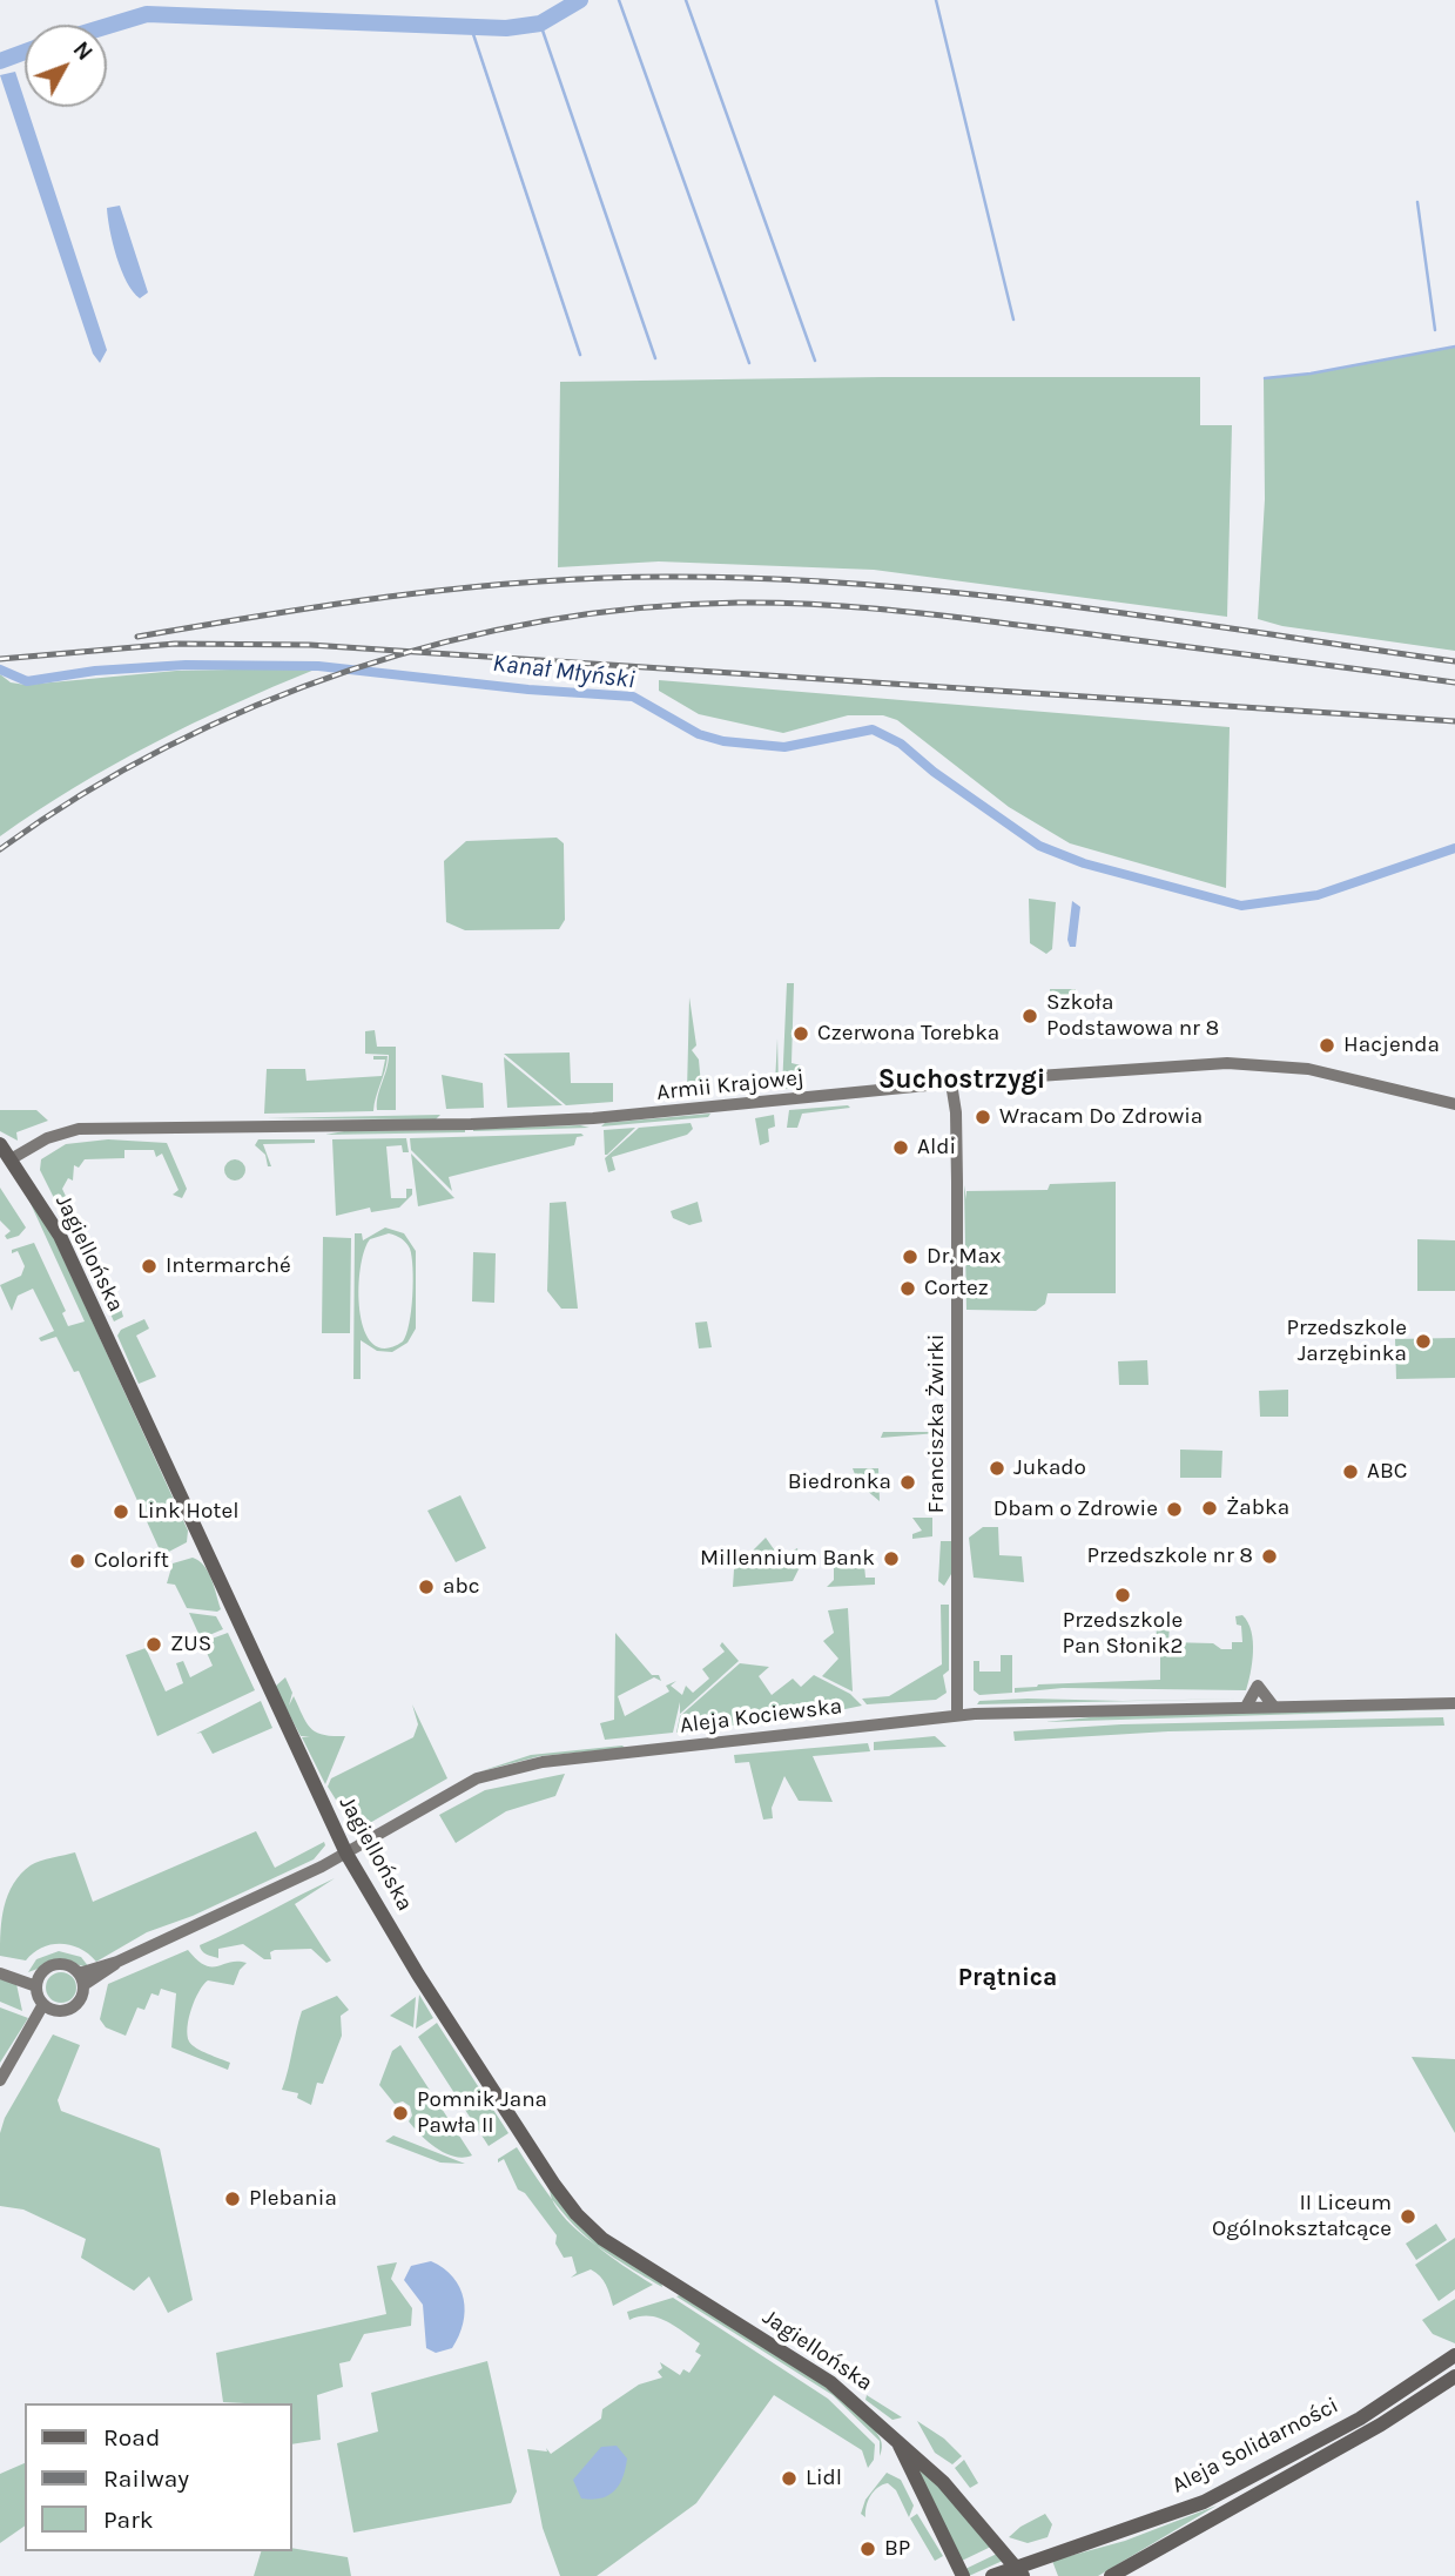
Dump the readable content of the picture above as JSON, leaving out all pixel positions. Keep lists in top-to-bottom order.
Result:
{
  "streets": {
    "main road": ["Jagiellońska", "Aleja Solidarności"],
    "street": ["Armii Krajowej", "Franciszka Żwirki", "Aleja Kociewska"]
  },
  "crossings": [
    ["Armii Krajowej", "Jagiellońska"],
    ["Armii Krajowej", "Franciszka Żwirki"],
    ["Jagiellońska", "Aleja Kociewska"],
    ["Jagiellońska", "Aleja Solidarności"],
    ["Franciszka Żwirki", "Aleja Kociewska"]
  ],
  "districts": ["Suchostrzygi", "Prątnica"],
  "water": ["Kanał Młyński"],
  "places": [
    "Szkoła Podstawowa nr 8",
    "Czerwona Torebka",
    "Hacjenda",
    "Wracam Do Zdrowia",
    "Aldi",
    "Dr. Max",
    "Intermarché",
    "Cortez",
    "Przedszkole Jarzębinka",
    "Jukado",
    "ABC",
    "Biedronka",
    "Żabka",
    "Dbam o Zdrowie",
    "Link Hotel",
    "Przedszkole nr 8",
    "Millennium Bank",
    "Colorift",
    "abc",
    "Przedszkole Pan Słonik2",
    "ZUS",
    "Pomnik Jana Pawła II",
    "Plebania",
    "II Liceum Ogólnokształcące",
    "Lidl",
    "BP"
  ],
  "legend": ["Road", "Railway", "Park"],
  "north": "top right"
}
